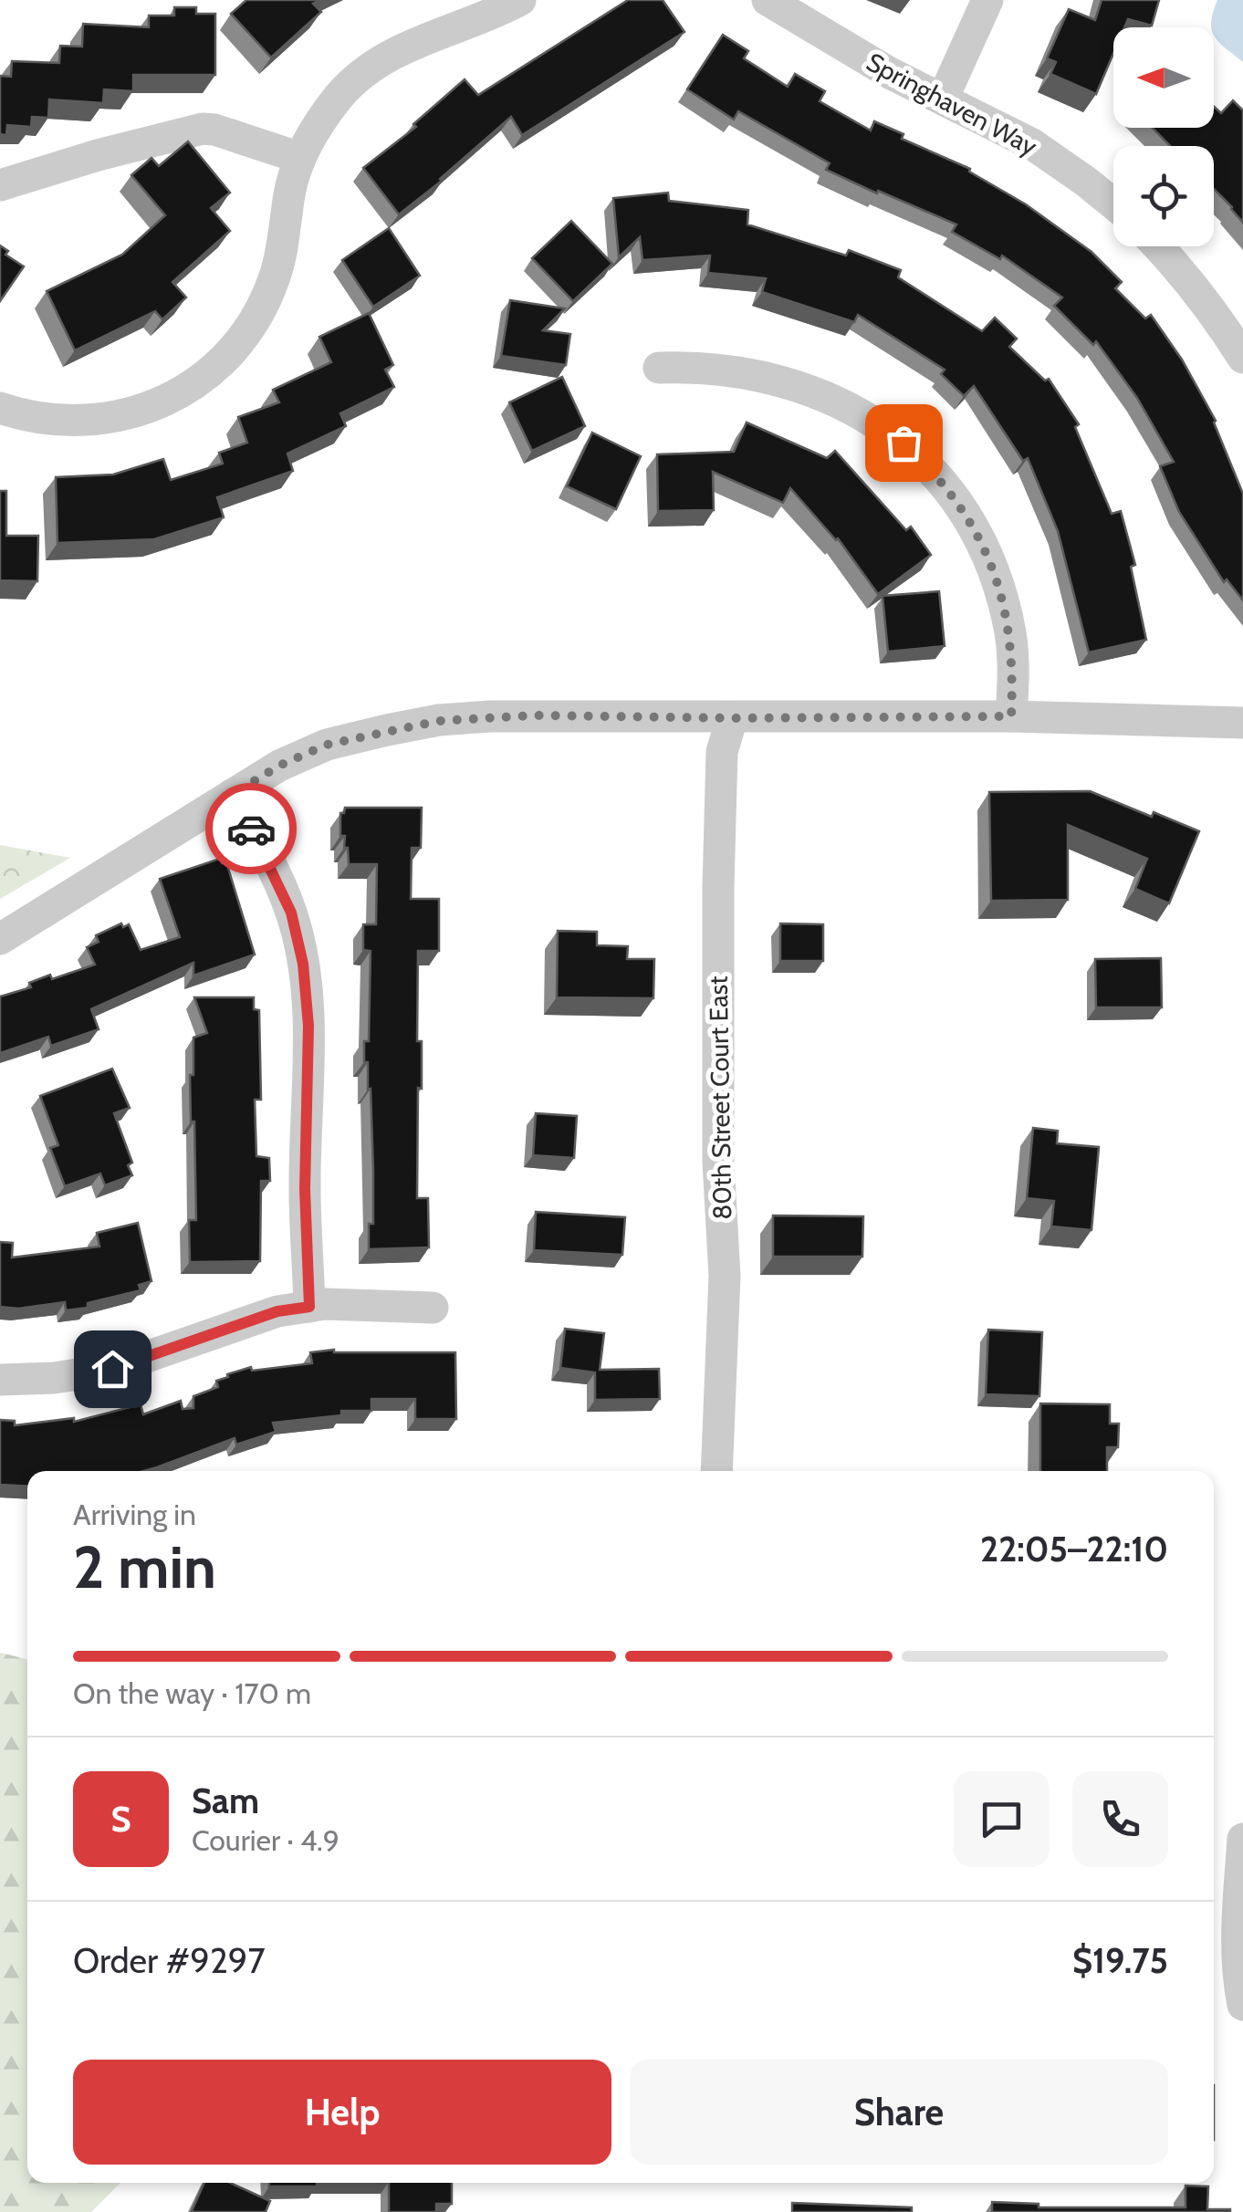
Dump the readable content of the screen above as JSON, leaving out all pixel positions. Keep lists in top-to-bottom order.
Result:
{
  "streets": {
    "street": ["Springhaven Way", "80th Street Court East"]
  },
  "north": "left",
  "page": {
    "heading": ["2 min", "Arriving in", "22:05–22:10"],
    "panel": [
      "Sam",
      "Courier · 4.9",
      "Order #9297",
      "$19.75"
    ],
    "bar": "On the way · 170 m",
    "round": "S",
    "buttons": ["Help", "Share"]
  }
}
